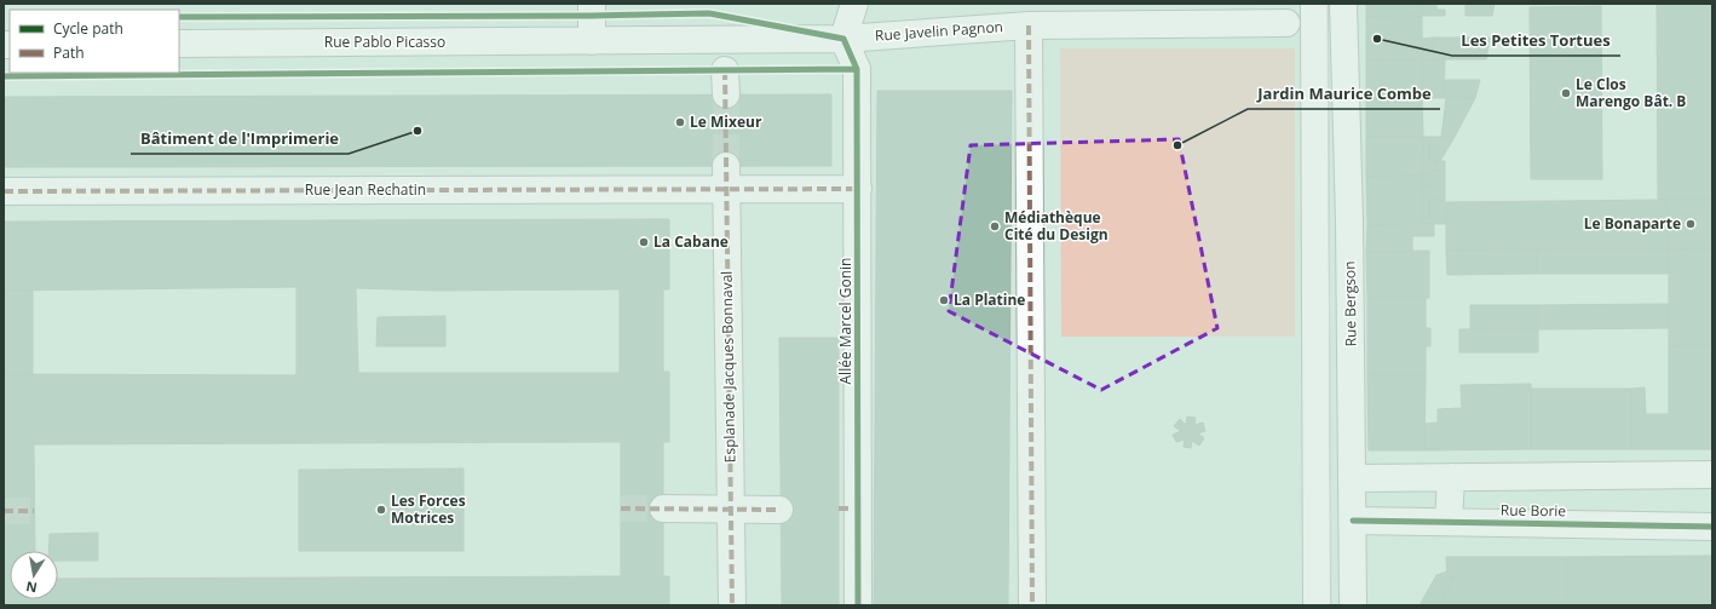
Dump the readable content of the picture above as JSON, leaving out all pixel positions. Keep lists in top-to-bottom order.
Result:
{
  "streets": {
    "street": [
      "Rue Javelin Pagnon",
      "Rue Pablo Picasso",
      "Rue Jean Rechatin",
      "Rue Bergson",
      "Allée Marcel Gonin",
      "Esplanade Jacques Bonnaval",
      "Rue Borie"
    ]
  },
  "crossings": [
    ["Rue Javelin Pagnon", "Rue Pablo Picasso"],
    ["Rue Javelin Pagnon", "Allée Marcel Gonin"],
    ["Rue Jean Rechatin", "Allée Marcel Gonin"],
    ["Rue Jean Rechatin", "Esplanade Jacques Bonnaval"],
    ["Rue Bergson", "Rue Borie"]
  ],
  "places": [
    "Les Petites Tortues",
    "Le Clos Marengo Bât. B",
    "Le Mixeur",
    "Bâtiment de l'Imprimerie",
    "Jardin Maurice Combe",
    "Le Bonaparte",
    "Médiathèque Cité du Design",
    "La Cabane",
    "La Platine",
    "Les Forces Motrices"
  ],
  "legend": ["Cycle path", "Path"],
  "north": "bottom"
}
